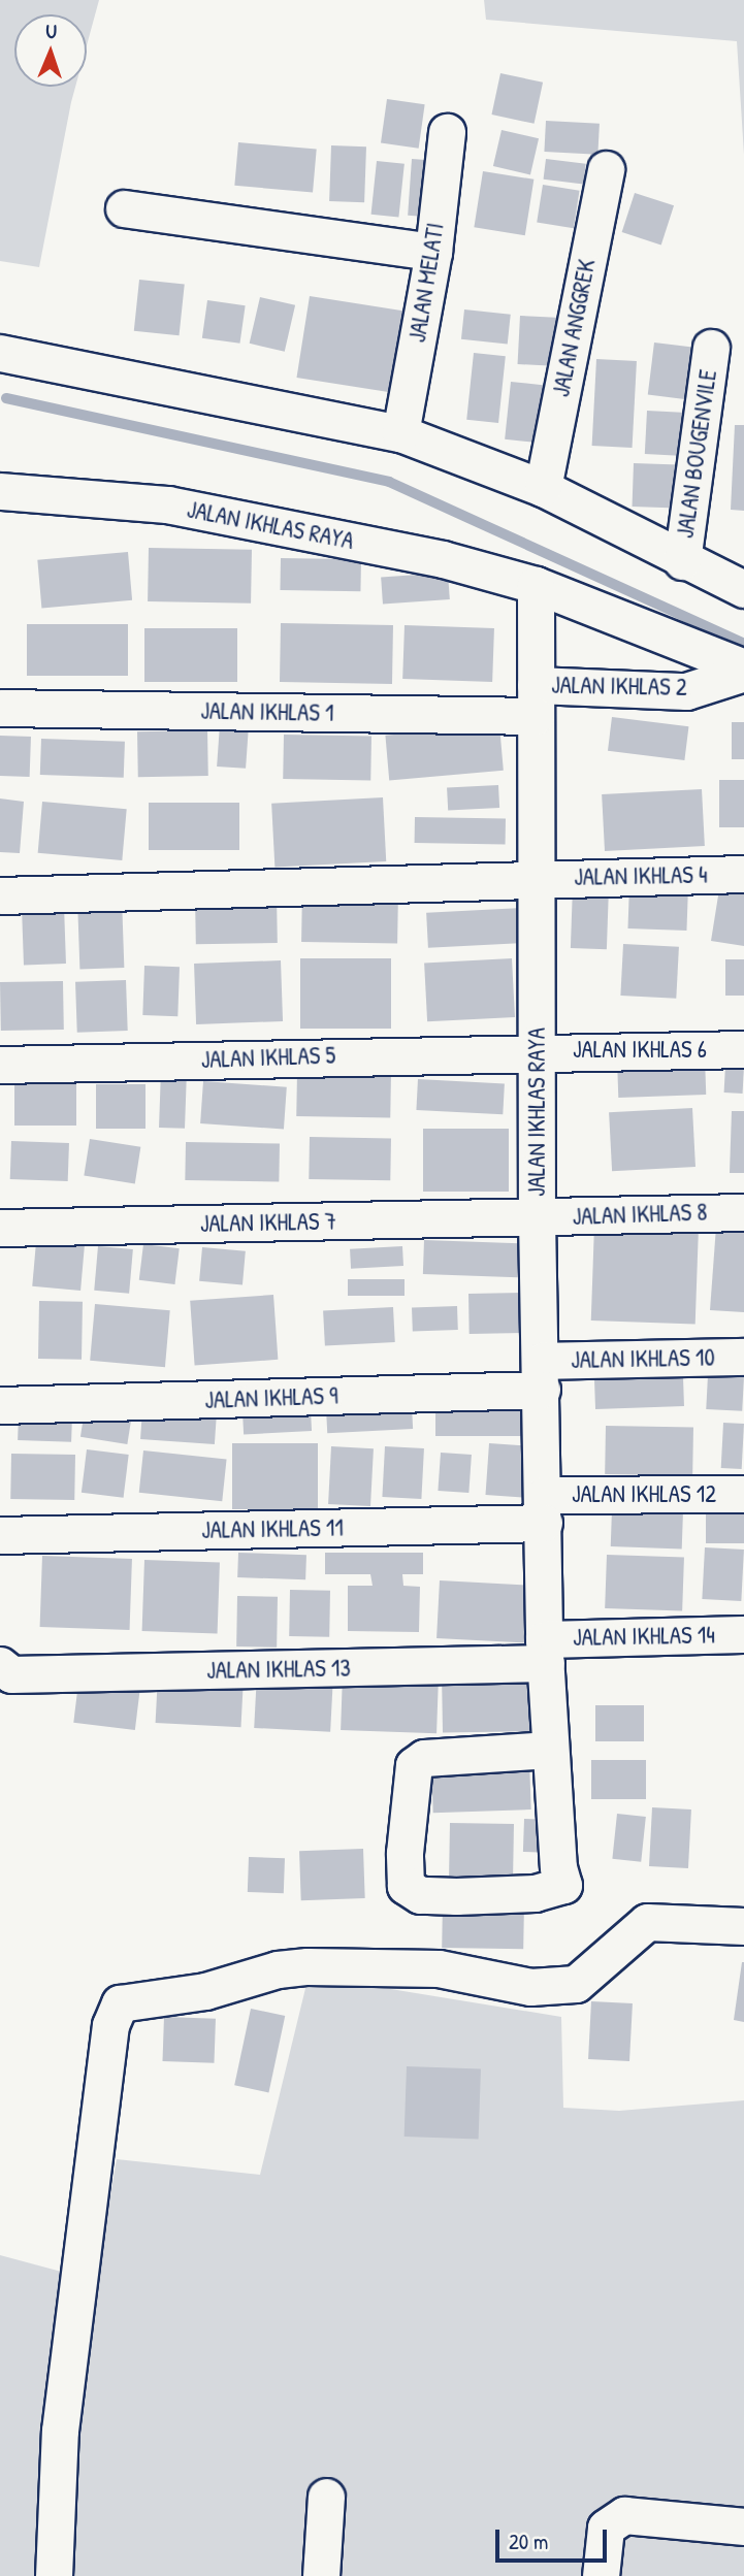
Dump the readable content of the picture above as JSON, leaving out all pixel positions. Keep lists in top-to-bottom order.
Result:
{
  "streets": {
    "street": [
      "JALAN MELATI",
      "JALAN ANGGREK",
      "JALAN BOUGENVILE",
      "JALAN IKHLAS RAYA",
      "JALAN IKHLAS 2",
      "JALAN IKHLAS 1",
      "JALAN IKHLAS 4",
      "JALAN IKHLAS 6",
      "JALAN IKHLAS 5",
      "JALAN IKHLAS 8",
      "JALAN IKHLAS 7",
      "JALAN IKHLAS 10",
      "JALAN IKHLAS 9",
      "JALAN IKHLAS 12",
      "JALAN IKHLAS 11",
      "JALAN IKHLAS 14",
      "JALAN IKHLAS 13"
    ]
  },
  "crossings": [
    ["JALAN IKHLAS RAYA", "JALAN IKHLAS 2"],
    ["JALAN IKHLAS RAYA", "JALAN IKHLAS 1"],
    ["JALAN IKHLAS RAYA", "JALAN IKHLAS 4"],
    ["JALAN IKHLAS RAYA", "JALAN IKHLAS 6"],
    ["JALAN IKHLAS RAYA", "JALAN IKHLAS 5"],
    ["JALAN IKHLAS RAYA", "JALAN IKHLAS 8"],
    ["JALAN IKHLAS RAYA", "JALAN IKHLAS 7"],
    ["JALAN IKHLAS RAYA", "JALAN IKHLAS 10"],
    ["JALAN IKHLAS RAYA", "JALAN IKHLAS 9"],
    ["JALAN IKHLAS RAYA", "JALAN IKHLAS 12"],
    ["JALAN IKHLAS RAYA", "JALAN IKHLAS 11"],
    ["JALAN IKHLAS RAYA", "JALAN IKHLAS 14"],
    ["JALAN IKHLAS RAYA", "JALAN IKHLAS 13"],
    ["JALAN IKHLAS 2", "JALAN IKHLAS 1"],
    ["JALAN IKHLAS 6", "JALAN IKHLAS 5"],
    ["JALAN IKHLAS 8", "JALAN IKHLAS 7"],
    ["JALAN IKHLAS 10", "JALAN IKHLAS 9"],
    ["JALAN IKHLAS 12", "JALAN IKHLAS 11"],
    ["JALAN IKHLAS 14", "JALAN IKHLAS 13"]
  ],
  "scale_bar": "20 m",
  "north": "top"
}
